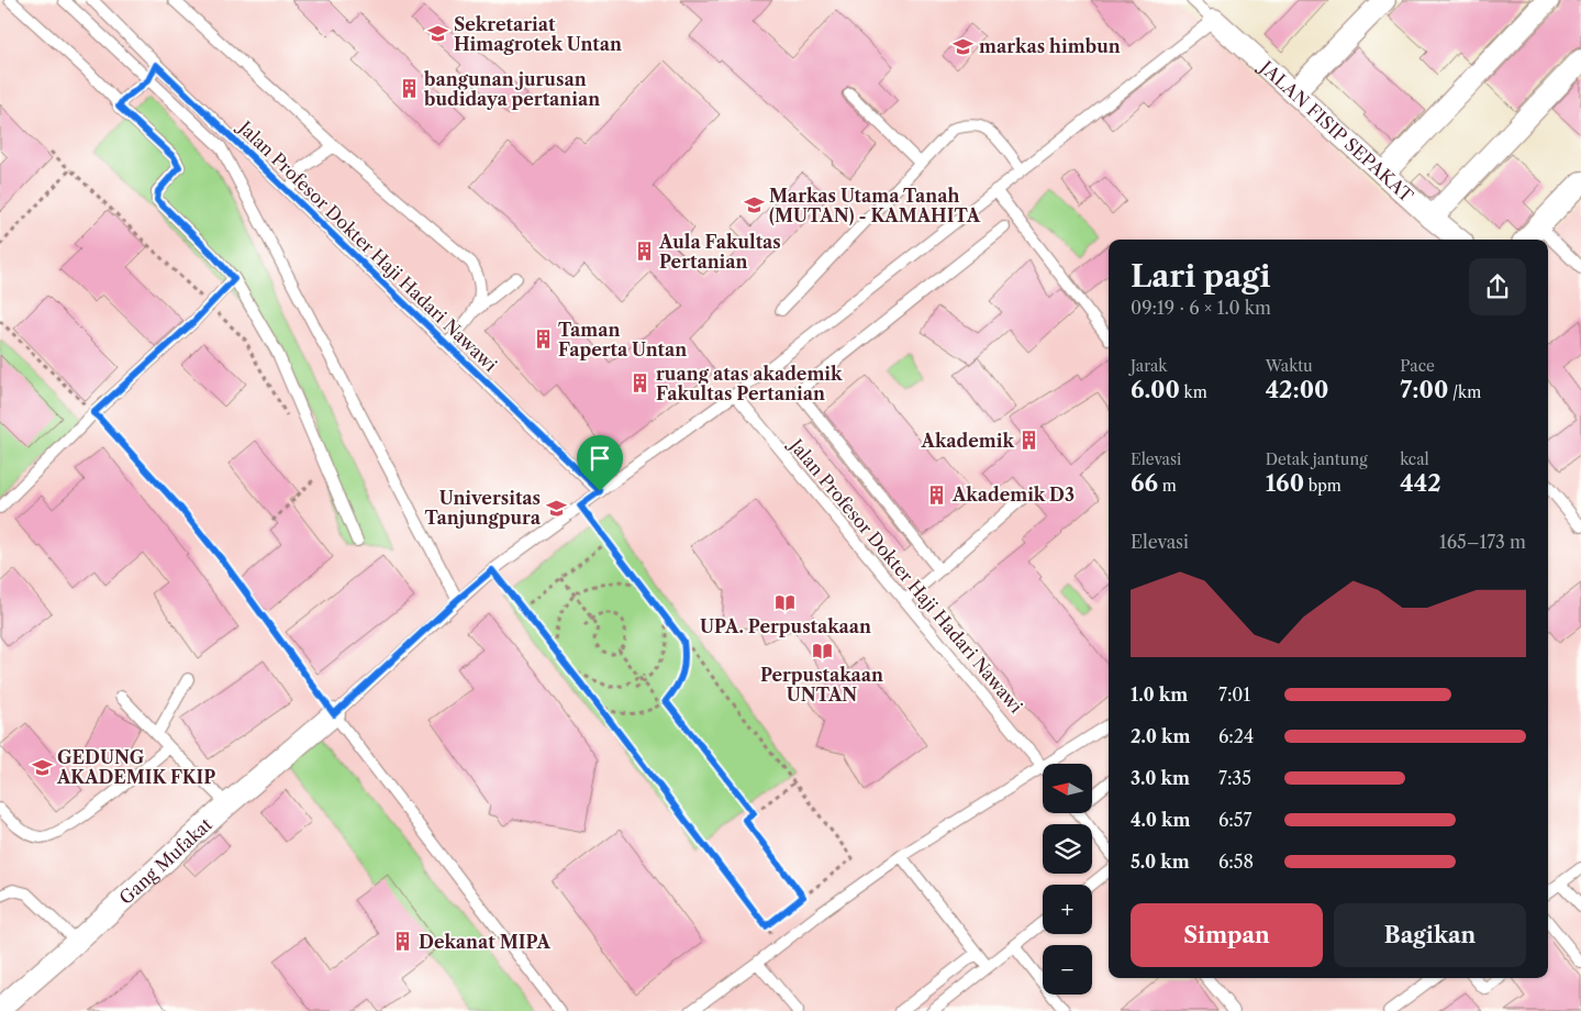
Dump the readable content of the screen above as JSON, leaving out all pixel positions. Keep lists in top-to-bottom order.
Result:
{
  "streets": {
    "street": ["JALAN FISIP SEPAKAT", "Gang Mufakat"],
    "lane": ["Jalan Profesor Dokter Haji Hadari Nawawi"]
  },
  "places": {
    "school or university": [
      "Sekretariat Himagrotek Untan",
      "markas himbun",
      "Markas Utama Tanah (MUTAN) - KAMAHITA",
      "Universitas Tanjungpura",
      "GEDUNG AKADEMIK FKIP"
    ],
    "building": [
      "bangunan jurusan budidaya pertanian",
      "Aula Fakultas Pertanian",
      "Taman Faperta Untan",
      "ruang atas akademik Fakultas Pertanian",
      "Akademik",
      "Akademik D3",
      "Dekanat MIPA"
    ],
    "library": ["UPA. Perpustakaan", "Perpustakaan UNTAN"]
  },
  "north": "left",
  "page": {
    "heading": ["Lari pagi", "09:19 · 6 × 1.0 km"],
    "stats": [
      ["Jarak", "6.00 km"],
      ["Waktu", "42:00"],
      ["Pace", "7:00 /km"],
      ["Elevasi", "66 m"],
      ["Detak jantung", "160 bpm"],
      ["kcal", "442"]
    ],
    "chart": ["Elevasi", "165–173 m"],
    "list": [
      {
        "name": "1.0 km",
        "note": "7:01"
      },
      {
        "name": "2.0 km",
        "note": "6:24"
      },
      {
        "name": "3.0 km",
        "note": "7:35"
      },
      {
        "name": "4.0 km",
        "note": "6:57"
      },
      {
        "name": "5.0 km",
        "note": "6:58"
      }
    ],
    "map_buttons": ["+", "−"],
    "buttons": ["Simpan", "Bagikan"]
  }
}
